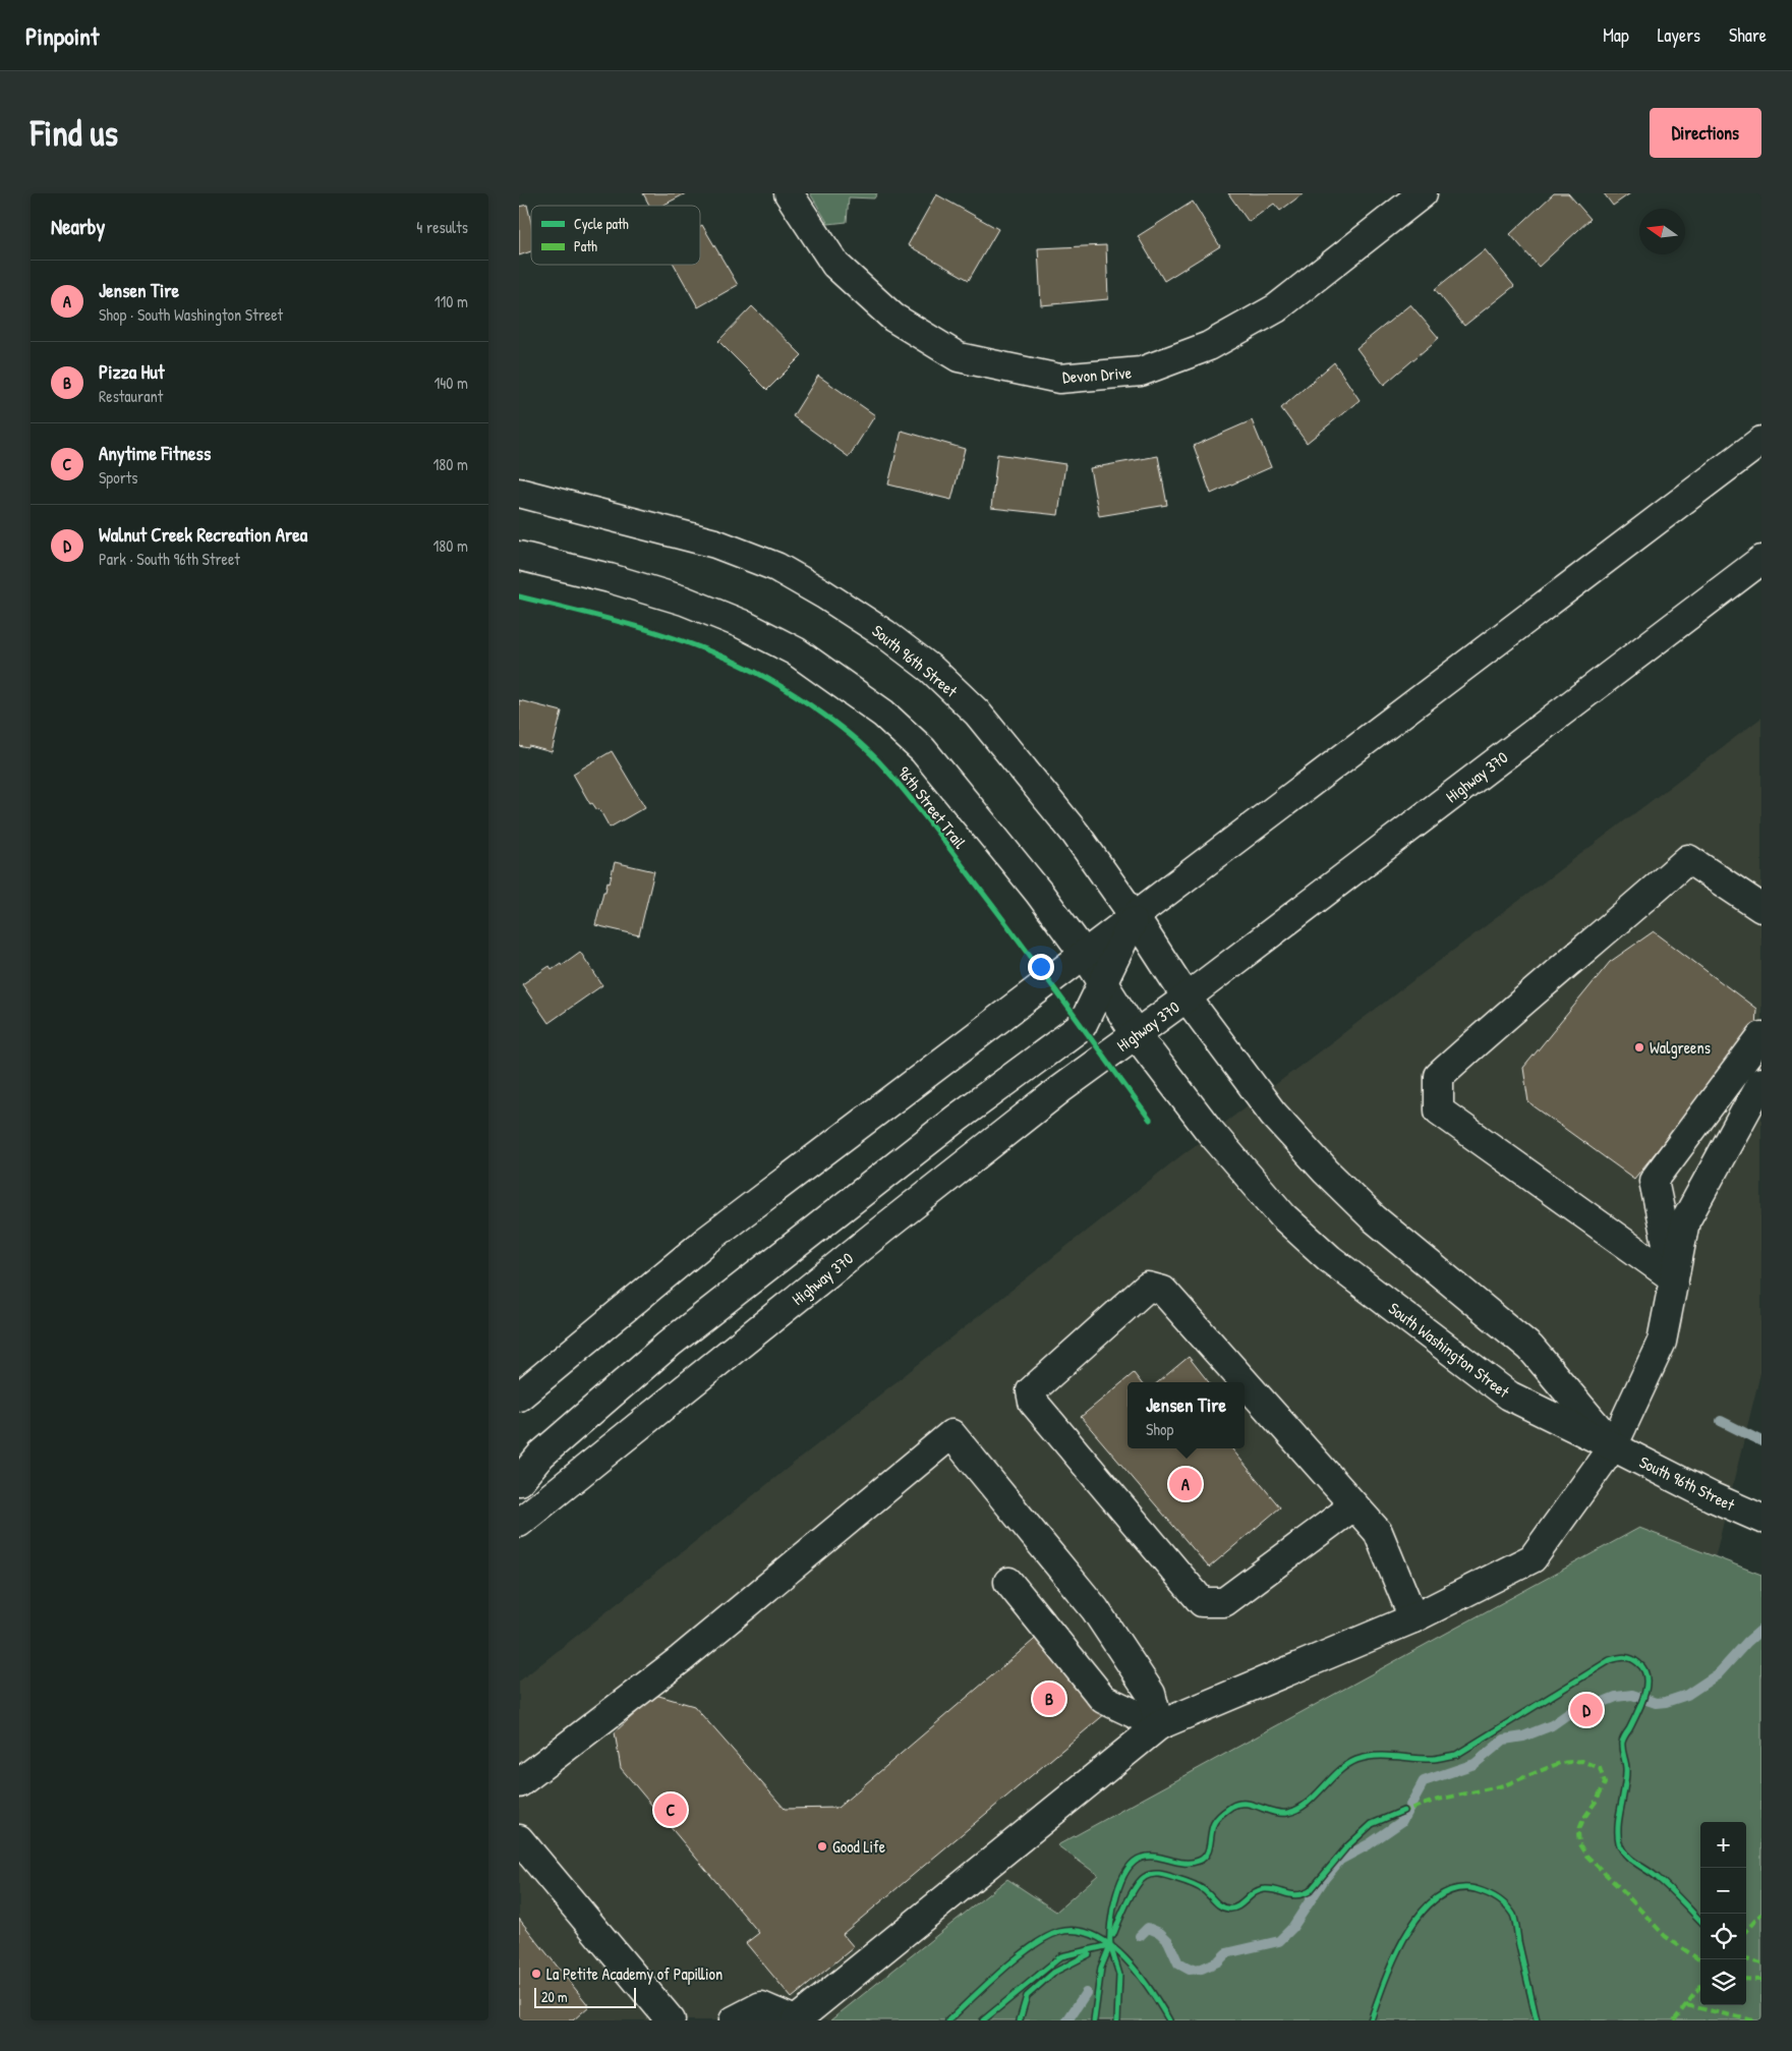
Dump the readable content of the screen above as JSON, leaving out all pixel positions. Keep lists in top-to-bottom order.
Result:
{
  "streets": {
    "main road": [
      "Devon Drive",
      "South 96th Street",
      "Highway 370",
      "South Washington Street"
    ],
    "cycle path": ["96th Street Trail"]
  },
  "crossings": [
    ["South 96th Street", "Highway 370"],
    ["South 96th Street", "South Washington Street"],
    ["Highway 370", "South Washington Street"]
  ],
  "places": ["Walgreens", "Good Life", "La Petite Academy of Papillion"],
  "legend": ["Cycle path", "Path"],
  "scale_bar": "20 m",
  "north": "left",
  "page": {
    "header": "Pinpoint",
    "nav": ["Map", "Layers", "Share"],
    "buttons": "Directions",
    "title": "Find us",
    "heading": ["Nearby", "4 results"],
    "list": [
      {
        "mark": "A",
        "name": "Jensen Tire",
        "note": "Shop · South Washington Street",
        "value": "110 m"
      },
      {
        "mark": "B",
        "name": "Pizza Hut",
        "note": "Restaurant",
        "value": "140 m"
      },
      {
        "mark": "C",
        "name": "Anytime Fitness",
        "note": "Sports",
        "value": "180 m"
      },
      {
        "mark": "D",
        "name": "Walnut Creek Recreation Area",
        "note": "Park · South 96th Street",
        "value": "180 m"
      }
    ],
    "popup": ["Jensen Tire", "Shop"],
    "pins": [
      "A",
      "B",
      "D",
      "C"
    ],
    "map_buttons": ["+", "−"],
    "scale": "20 m"
  }
}
